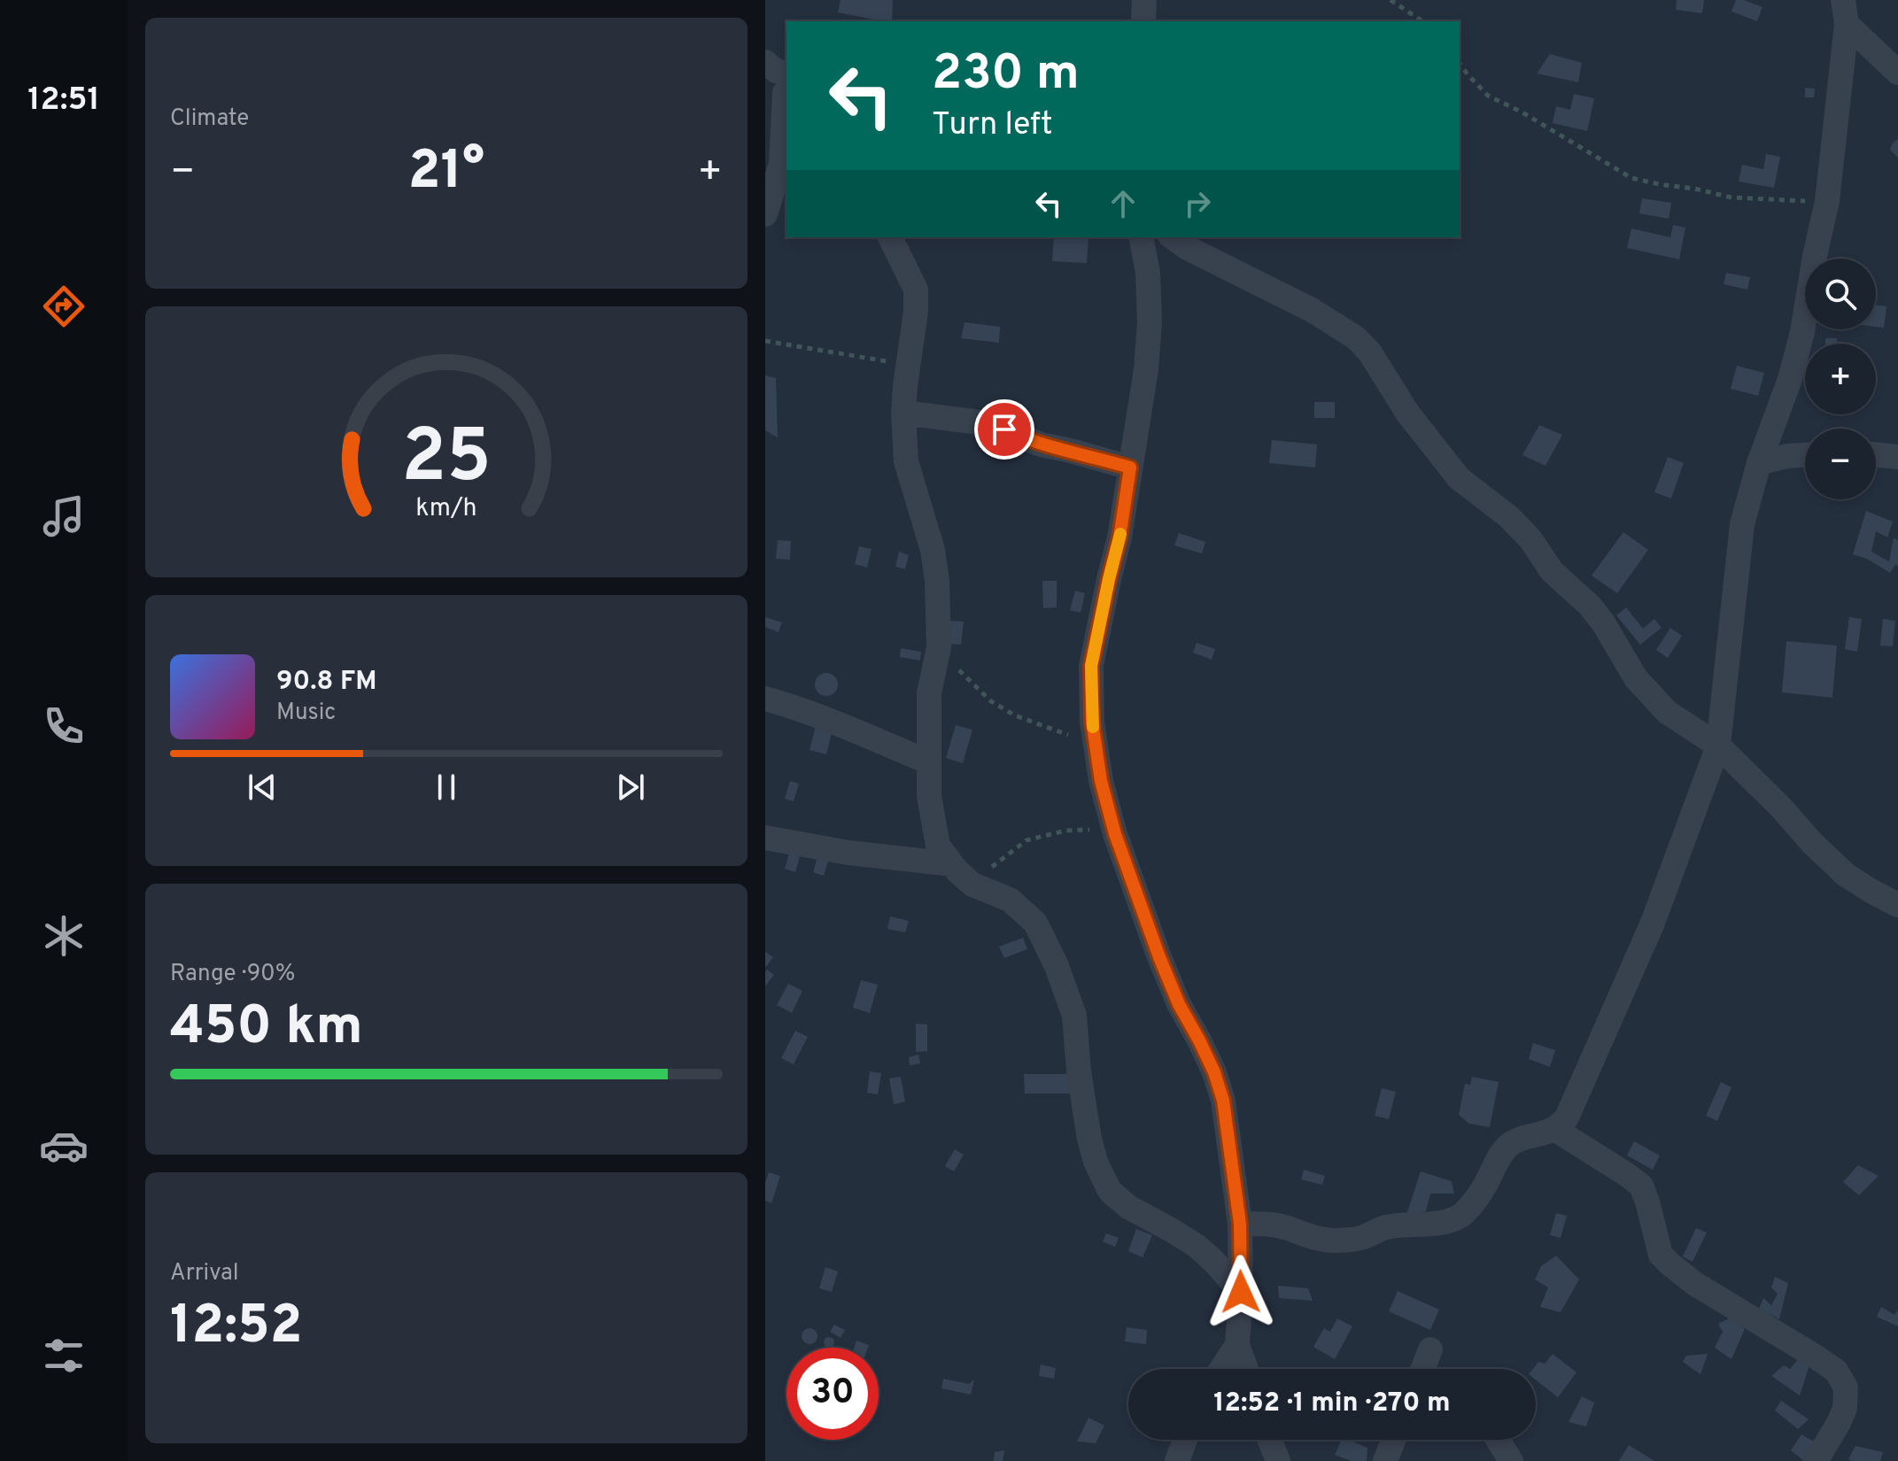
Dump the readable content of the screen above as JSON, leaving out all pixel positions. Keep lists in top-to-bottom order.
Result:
{
  "page": {
    "tabs": "12:51",
    "tile": [
      "Climate",
      ["Range · 90%", "450 km"],
      ["Arrival", "12:52"]
    ],
    "turn": ["230 m", "Turn left"],
    "heat": ["−", "21°", "+"],
    "map_buttons": ["+", "−"],
    "song": ["90.8 FM", "Music"],
    "limit": "30",
    "trip": "12:52 · 1 min · 270 m",
    "gauge": ["25", "km/h"]
  }
}
